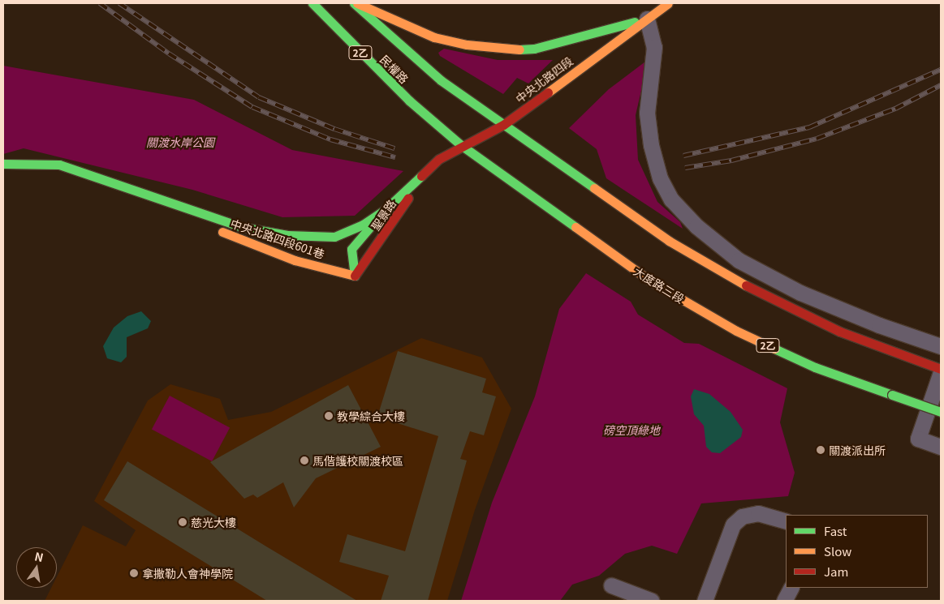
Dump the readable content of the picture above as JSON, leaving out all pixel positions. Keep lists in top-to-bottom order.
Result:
{
  "streets": {
    "street": [
      "2乙",
      "民權路",
      "中央北路四段",
      "聖景路",
      "中央北路四段601巷",
      "大度路三段"
    ]
  },
  "crossings": [
    ["民權路", "中央北路四段"],
    ["民權路", "大度路三段"],
    ["中央北路四段", "聖景路"],
    ["中央北路四段", "中央北路四段601巷"],
    ["中央北路四段", "大度路三段"],
    ["聖景路", "中央北路四段601巷"]
  ],
  "parks": ["關渡水岸公園", "磅空頂綠地"],
  "places": [
    "教學綜合大樓",
    "關渡派出所",
    "馬偕護校關渡校區",
    "慈光大樓",
    "拿撒勒人會神學院"
  ],
  "legend": ["Fast", "Slow", "Jam"],
  "north": "top"
}
